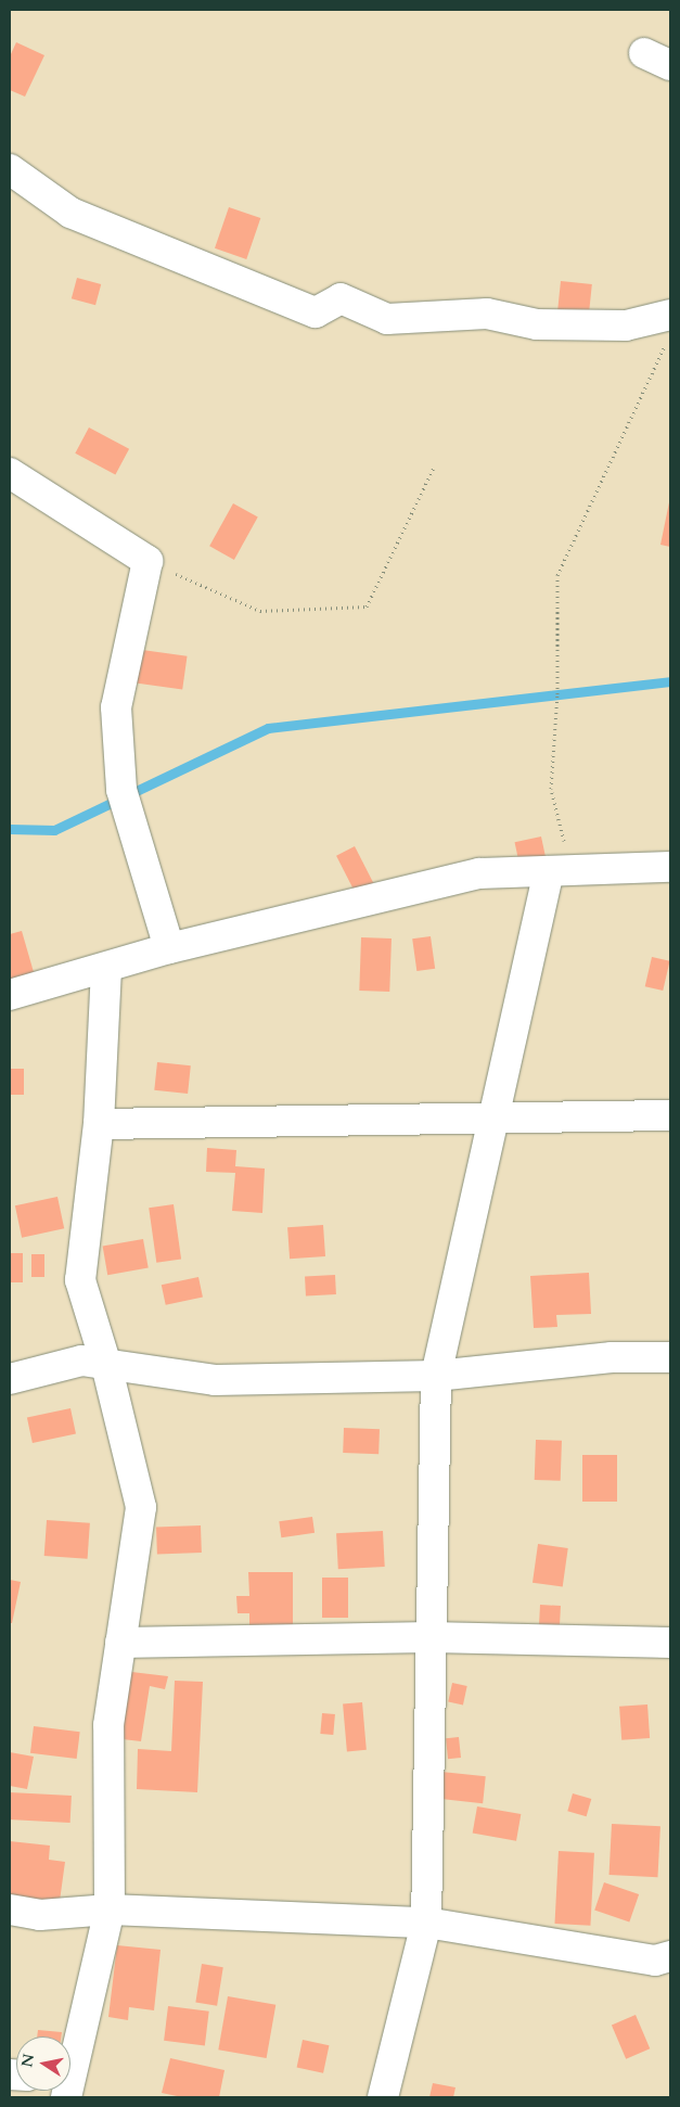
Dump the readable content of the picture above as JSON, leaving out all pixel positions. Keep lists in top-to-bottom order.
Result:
{
  "north": "left"
}
